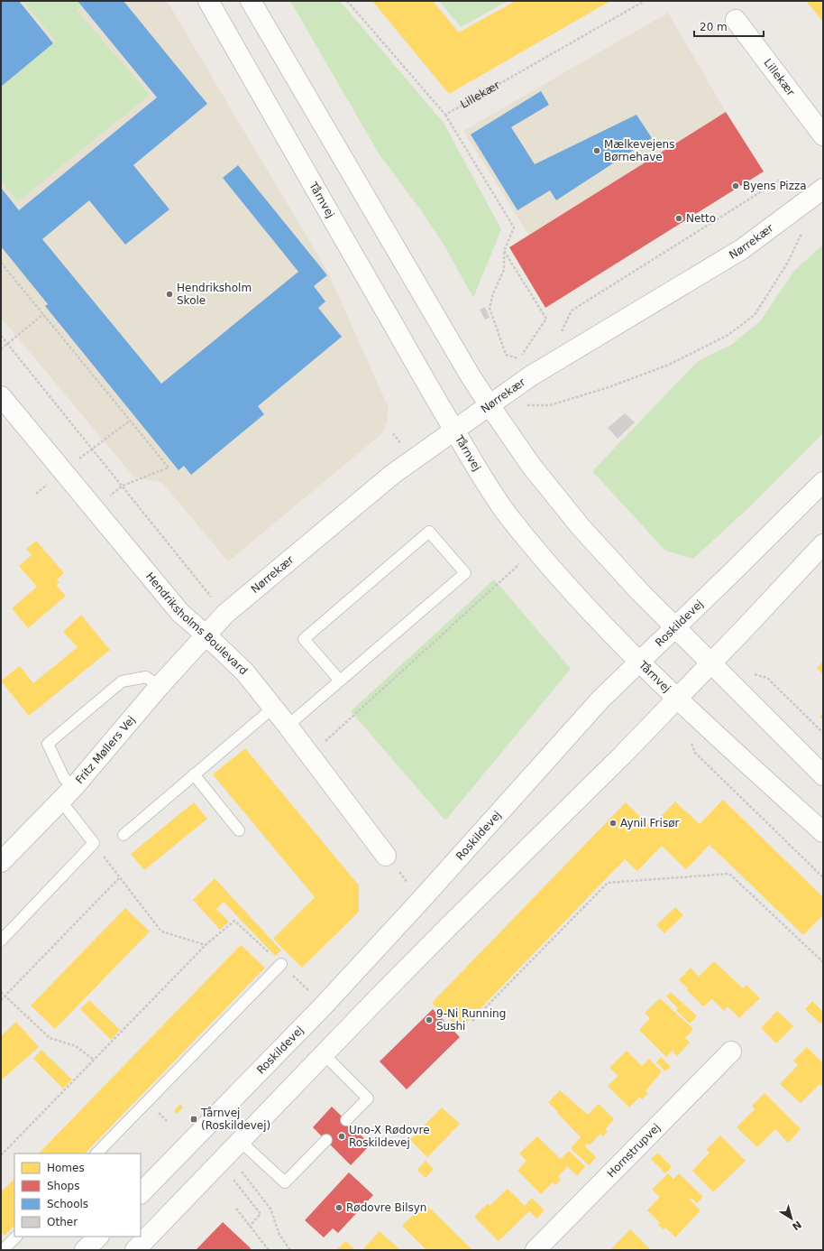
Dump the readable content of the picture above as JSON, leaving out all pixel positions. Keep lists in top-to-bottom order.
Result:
{
  "streets": {
    "street": [
      "Lillekær",
      "Tårnvej",
      "Nørrekær",
      "Roskildevej",
      "Hendriksholms Boulevard",
      "Fritz Møllers Vej",
      "Hornstrupvej"
    ]
  },
  "crossings": [
    ["Tårnvej", "Nørrekær"],
    ["Tårnvej", "Roskildevej"],
    ["Nørrekær", "Hendriksholms Boulevard"],
    ["Nørrekær", "Fritz Møllers Vej"],
    ["Hendriksholms Boulevard", "Fritz Møllers Vej"]
  ],
  "places": {
    "other": [
      "Mælkevejens Børnehave",
      "Byens Pizza",
      "Netto",
      "Hendriksholm Skole",
      "Aynil Frisør",
      "9-Ni Running Sushi",
      "Uno-X Rødovre Roskildevej",
      "Rødovre Bilsyn"
    ],
    "transit": ["Tårnvej (Roskildevej)"]
  },
  "legend": [
    "Homes",
    "Shops",
    "Schools",
    "Other"
  ],
  "scale_bar": "20 m",
  "north": "bottom right"
}
